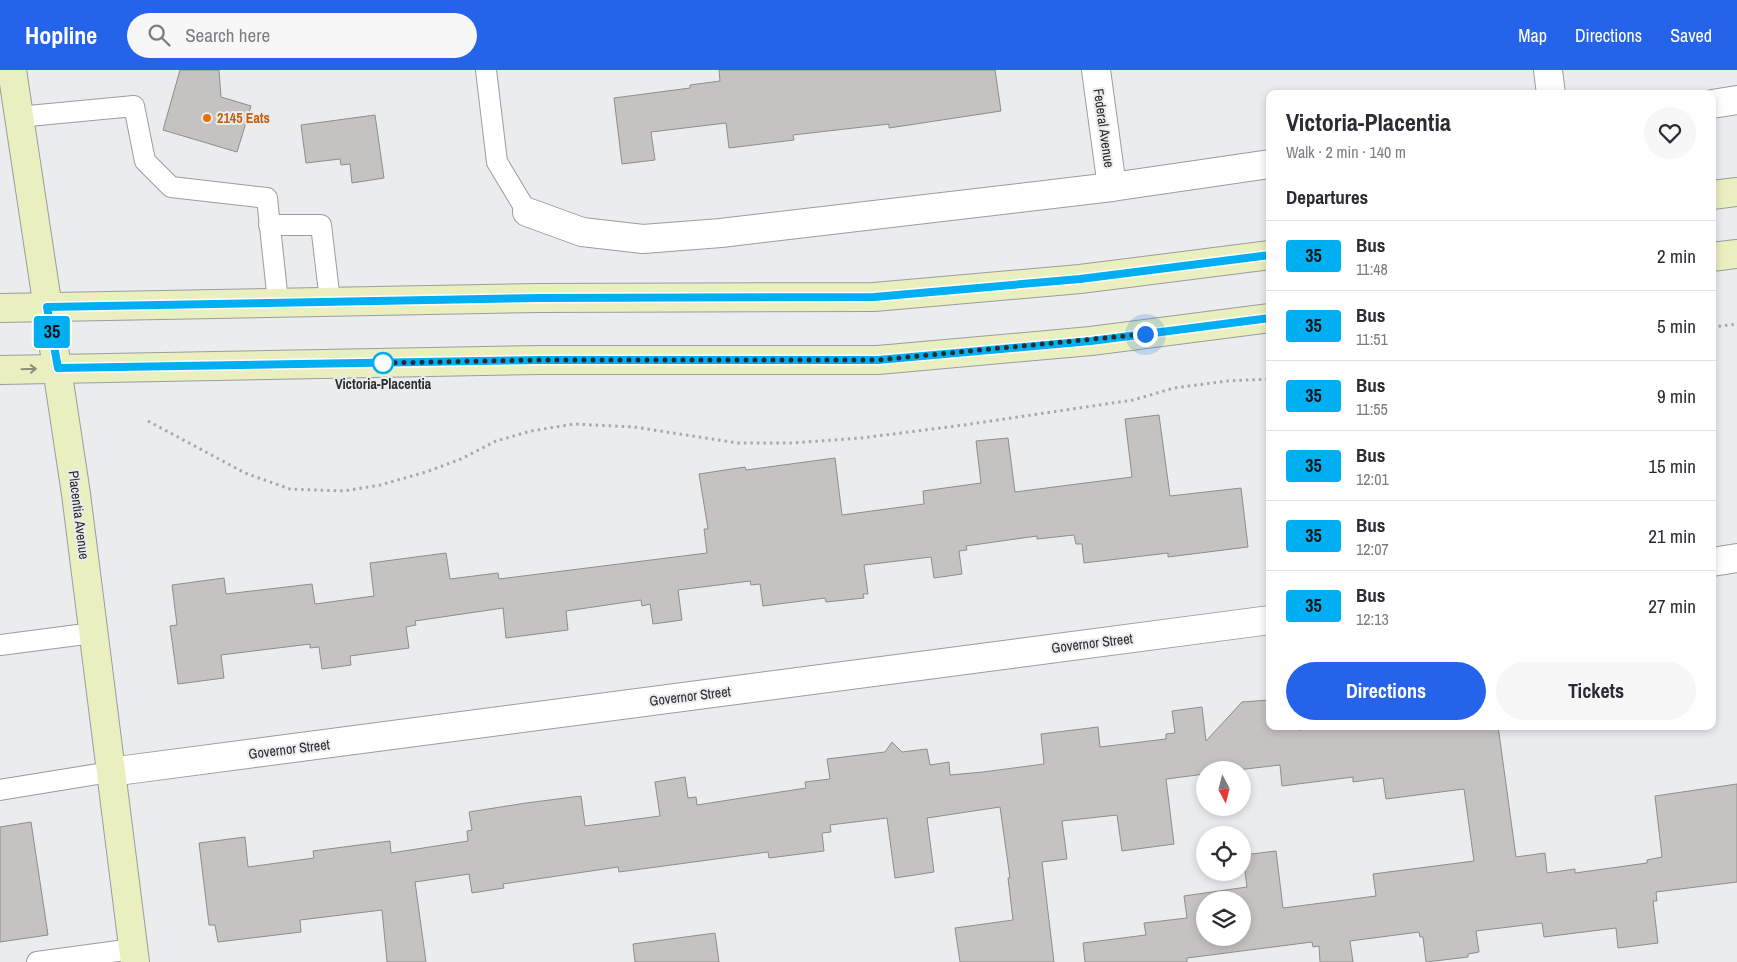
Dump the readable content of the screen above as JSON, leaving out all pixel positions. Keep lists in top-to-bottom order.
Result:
{
  "streets": {
    "main road": ["Placentia Avenue"],
    "street": ["Federal Avenue", "Governor Street"]
  },
  "crossings": [
    ["Placentia Avenue", "Governor Street"]
  ],
  "places": ["2145 Eats", "Victoria-Placentia"],
  "lines": ["bus line 35"],
  "north": "bottom",
  "page": {
    "header": "Hopline",
    "search": "Search here",
    "nav": ["Map", "Directions", "Saved"],
    "on_map": "35",
    "heading": [
      ["Victoria-Placentia", "Walk · 2 min · 140 m"],
      "Departures"
    ],
    "list": [
      {
        "mark": "35",
        "name": "Bus",
        "note": "11:48",
        "value": "2 min"
      },
      {
        "mark": "35",
        "name": "Bus",
        "note": "11:51",
        "value": "5 min"
      },
      {
        "mark": "35",
        "name": "Bus",
        "note": "11:55",
        "value": "9 min"
      },
      {
        "mark": "35",
        "name": "Bus",
        "note": "12:01",
        "value": "15 min"
      },
      {
        "mark": "35",
        "name": "Bus",
        "note": "12:07",
        "value": "21 min"
      },
      {
        "mark": "35",
        "name": "Bus",
        "note": "12:13",
        "value": "27 min"
      }
    ],
    "buttons": ["Directions", "Tickets"]
  }
}
